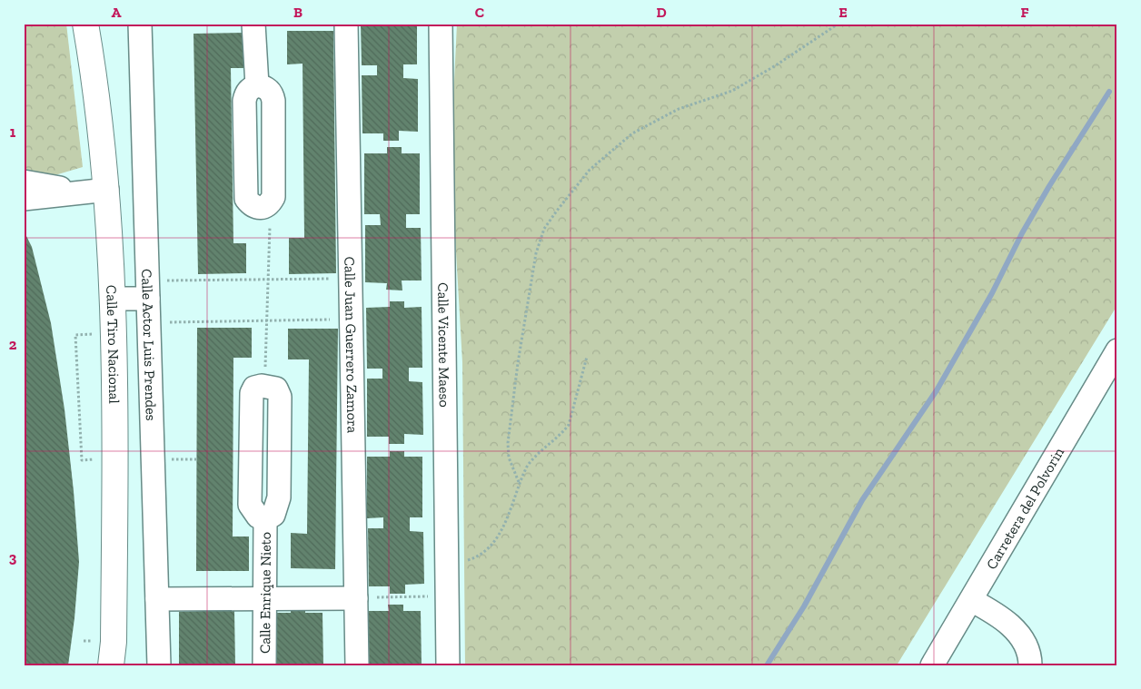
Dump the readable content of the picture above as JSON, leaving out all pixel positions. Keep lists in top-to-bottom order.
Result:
{
  "streets": {
    "main road": ["Calle Tiro Nacional"],
    "street": [
      "Calle Vicente Maeso",
      "Calle Actor Luis Prendes",
      "Calle Juan Guerrero Zamora",
      "Carretera del Polvorin",
      "Calle Enrique Nieto"
    ]
  },
  "grid": {
    "columns": [
      "A",
      "B",
      "C",
      "D",
      "E",
      "F"
    ],
    "rows": ["1", "2", "3"]
  }
}
